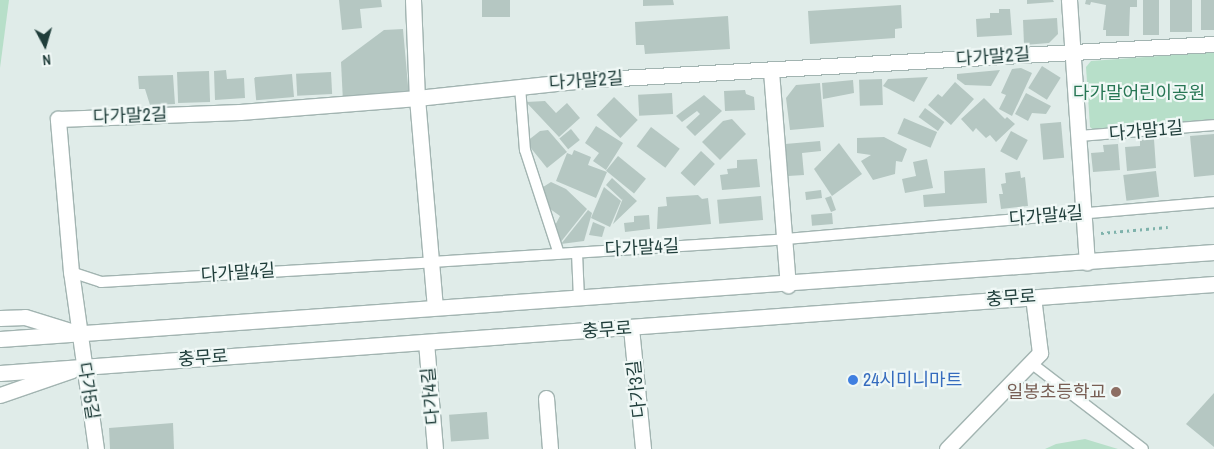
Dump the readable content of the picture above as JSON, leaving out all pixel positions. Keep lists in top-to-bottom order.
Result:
{
  "streets": {
    "street": [
      "다가말2길",
      "충무로",
      "다가3길",
      "다가5길",
      "다가4길"
    ],
    "lane": ["다가말1길", "다가말4길"]
  },
  "crossings": [
    ["다가말2길", "다가말4길"],
    ["다가말2길", "충무로"],
    ["다가말2길", "다가5길"],
    ["충무로", "다가3길"],
    ["충무로", "다가5길"],
    ["충무로", "다가4길"]
  ],
  "parks": ["다가말어린이공원"],
  "places": ["24시미니마트", "일봉초등학교"],
  "north": "bottom"
}
